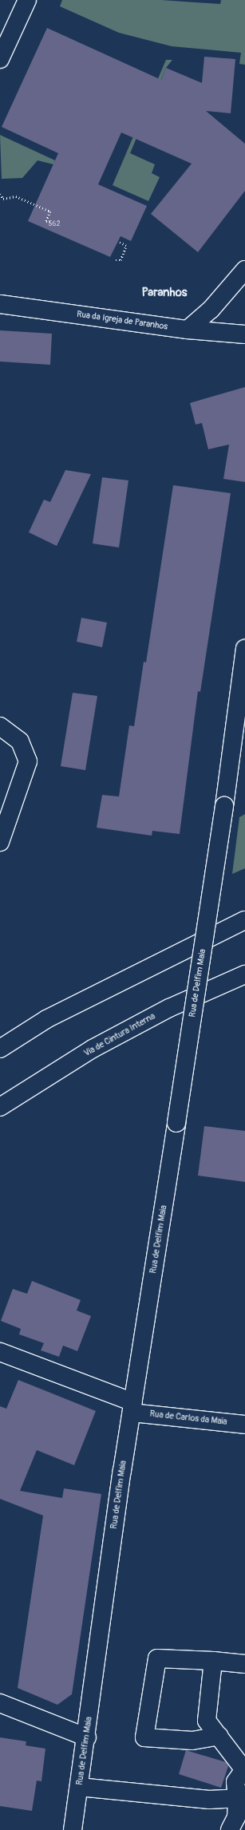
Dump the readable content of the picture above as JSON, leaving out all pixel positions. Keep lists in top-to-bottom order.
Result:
{
  "streets": {
    "main road": [
      "Rua da Igreja de Paranhos",
      "Rua de Delfim Maia",
      "Via de Cintura Interna",
      "Rua de Carlos da Maia"
    ]
  },
  "crossings": [
    ["Rua de Delfim Maia", "Rua de Carlos da Maia"]
  ],
  "districts": ["Paranhos"],
  "house_numbers": ["562"]
}
